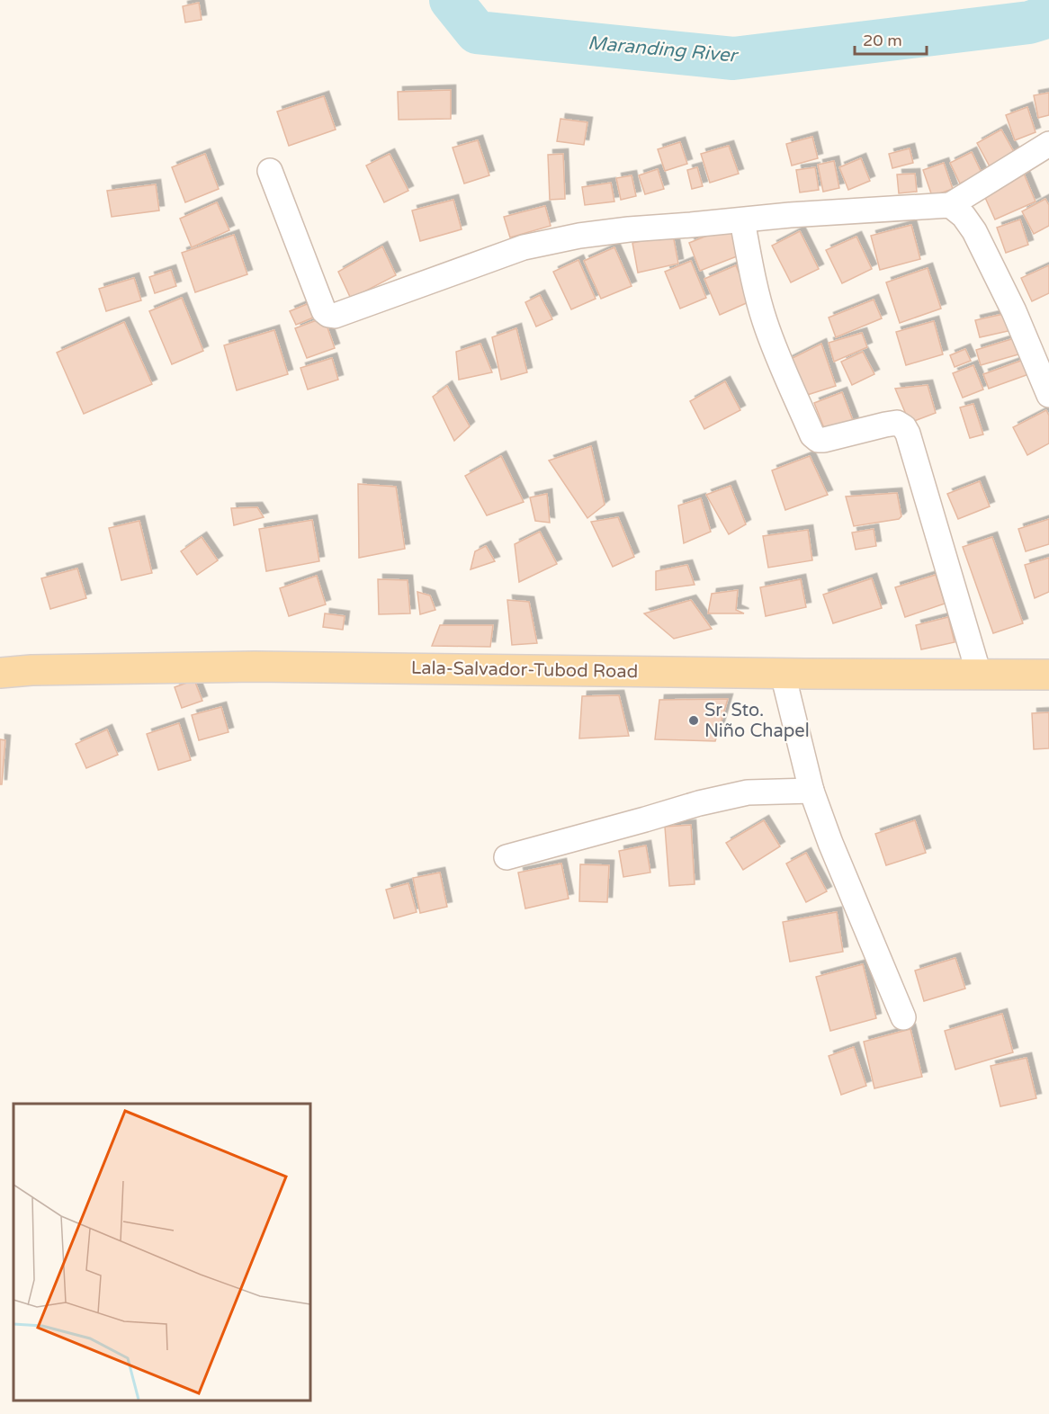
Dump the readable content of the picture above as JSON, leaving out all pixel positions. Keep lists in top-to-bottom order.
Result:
{
  "streets": {
    "main road": ["Lala-Salvador-Tubod Road"]
  },
  "water": ["Maranding River"],
  "places": ["Sr. Sto. Niño Chapel"],
  "scale_bar": "20 m"
}
